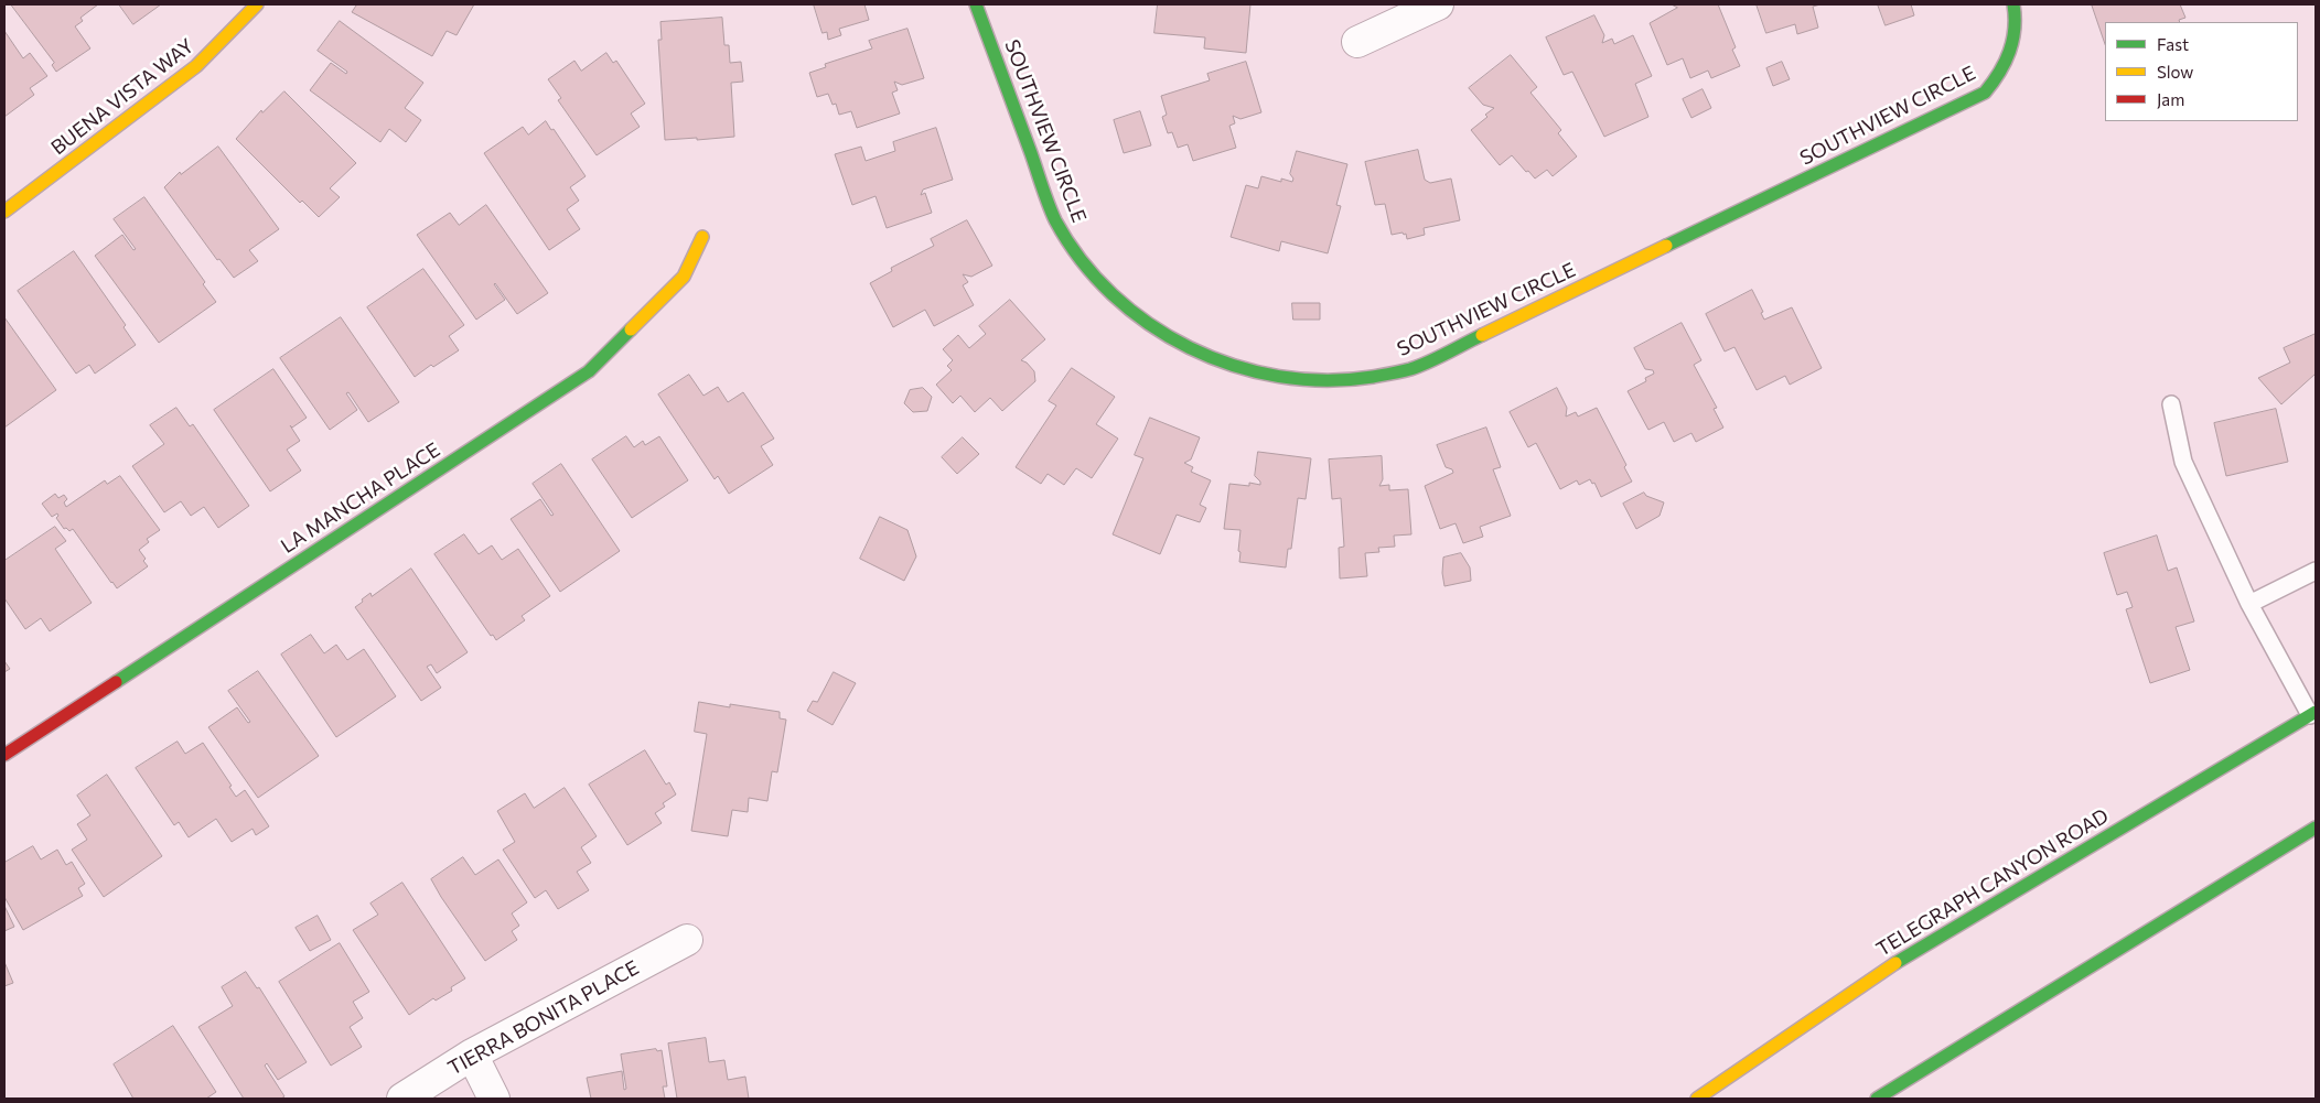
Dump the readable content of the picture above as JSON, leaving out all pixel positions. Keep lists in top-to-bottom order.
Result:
{
  "streets": {
    "street": [
      "BUENA VISTA WAY",
      "SOUTHVIEW CIRCLE",
      "LA MANCHA PLACE",
      "TELEGRAPH CANYON ROAD",
      "TIERRA BONITA PLACE"
    ]
  },
  "legend": ["Fast", "Slow", "Jam"]
}
